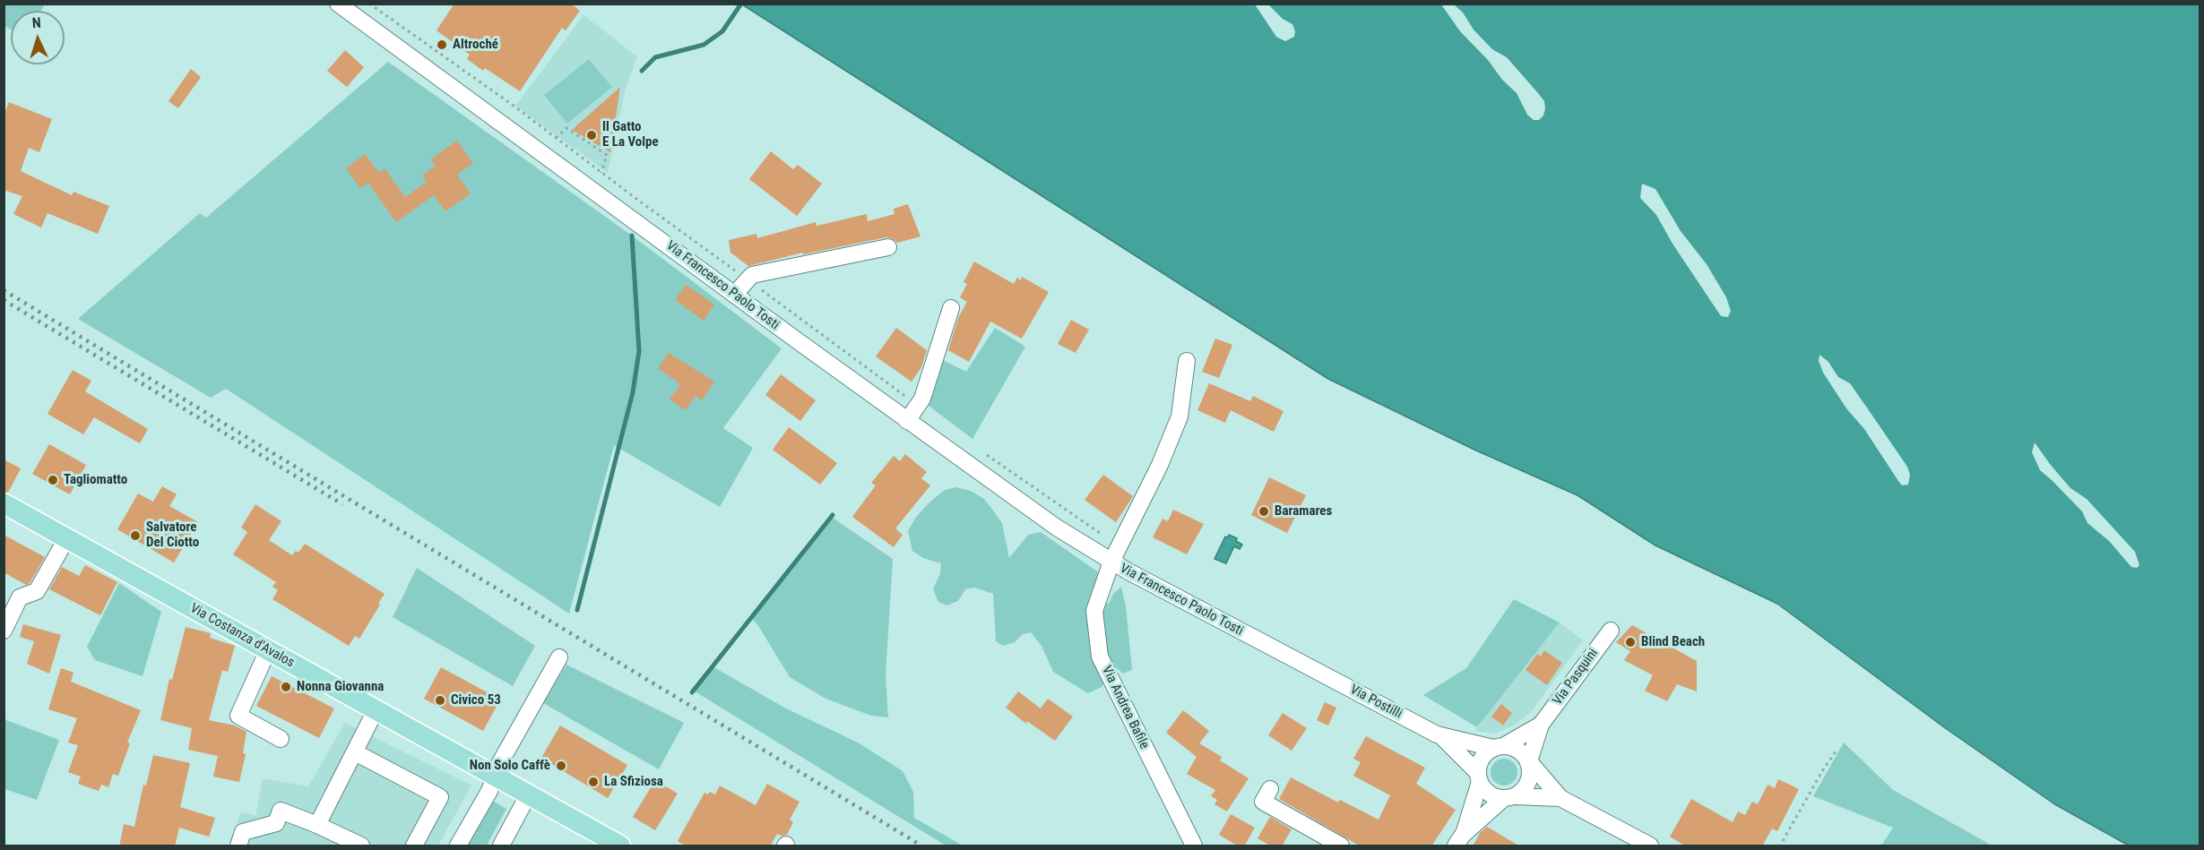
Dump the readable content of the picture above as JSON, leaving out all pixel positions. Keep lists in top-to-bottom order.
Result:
{
  "streets": {
    "main road": ["Via Costanza d'Avalos"],
    "street": [
      "Via Francesco Paolo Tosti",
      "Via Pasquini",
      "Via Postilli",
      "Via Andrea Bafile"
    ]
  },
  "crossings": [
    ["Via Francesco Paolo Tosti", "Via Postilli"],
    ["Via Francesco Paolo Tosti", "Via Andrea Bafile"],
    ["Via Pasquini", "Via Postilli"]
  ],
  "places": [
    "Altroché",
    "Il Gatto E La Volpe",
    "Tagliomatto",
    "Baramares",
    "Salvatore Del Ciotto",
    "Blind Beach",
    "Nonna Giovanna",
    "Civico 53",
    "Non Solo Caffè",
    "La Sfiziosa"
  ],
  "north": "top"
}
